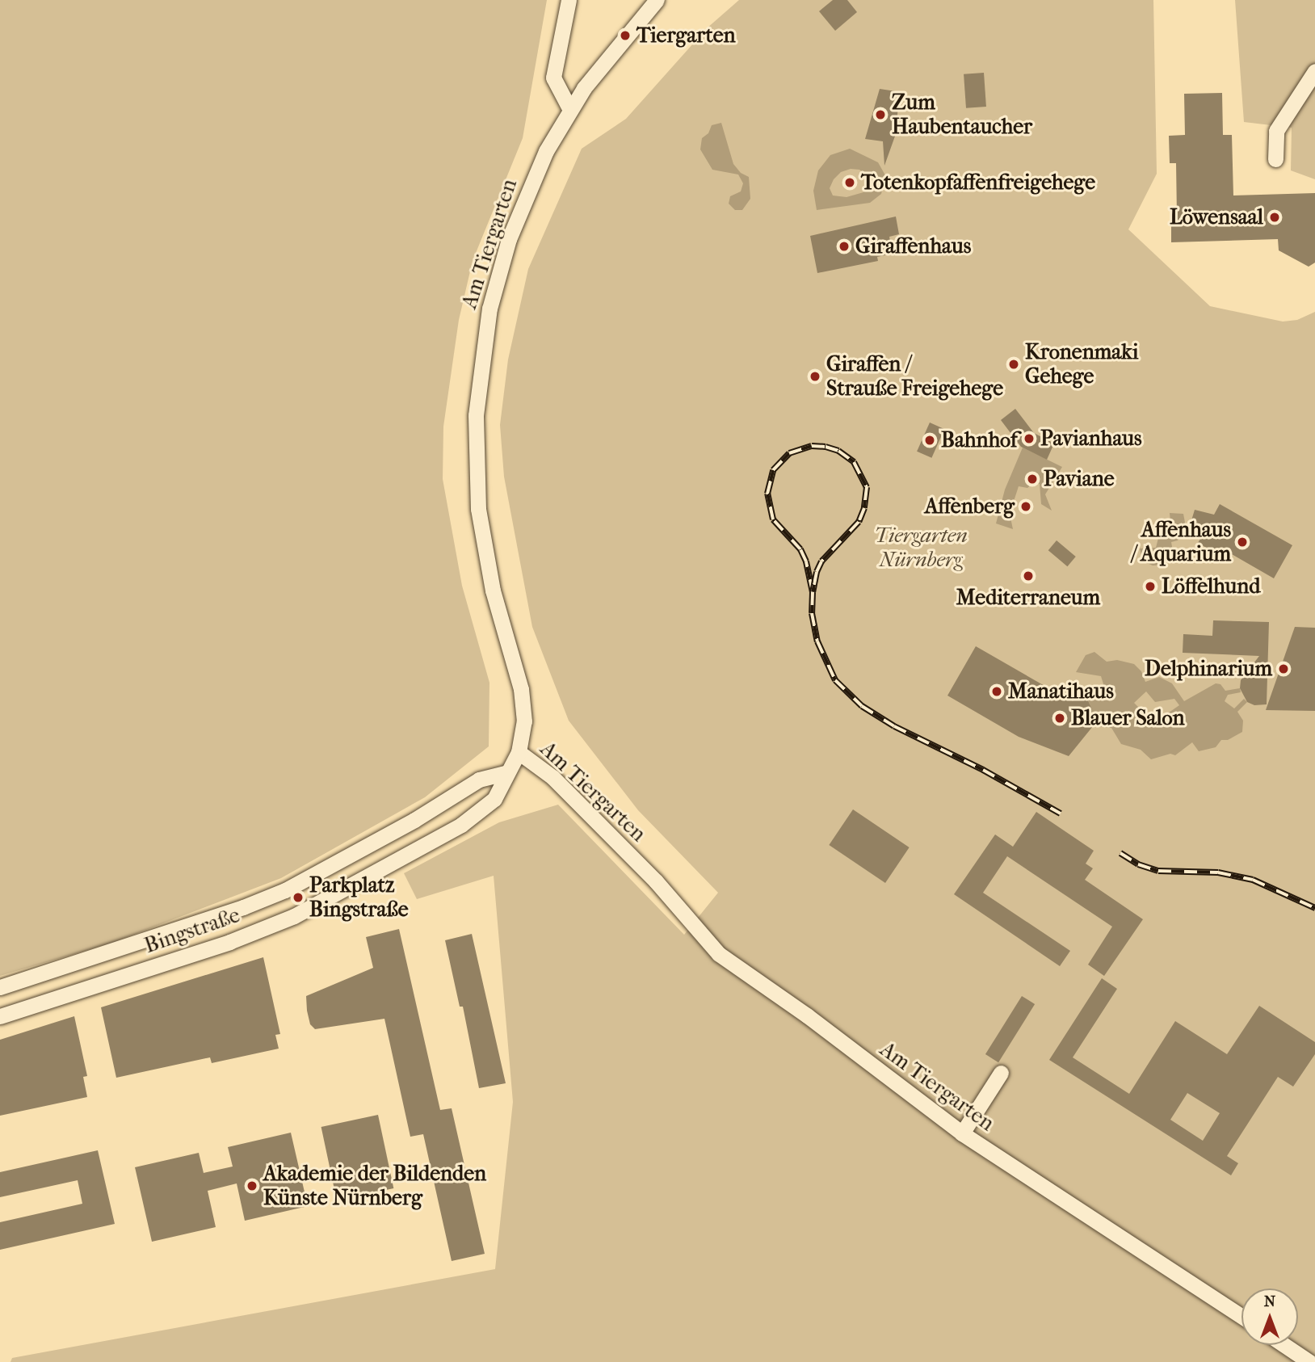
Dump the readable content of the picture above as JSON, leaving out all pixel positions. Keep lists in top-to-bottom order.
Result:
{
  "streets": {
    "street": ["Am Tiergarten", "Bingstraße"]
  },
  "crossings": [
    ["Am Tiergarten", "Bingstraße"]
  ],
  "parks": ["Tiergarten Nürnberg"],
  "places": [
    "Tiergarten",
    "Zum Haubentaucher",
    "Totenkopfaffenfreigehege",
    "Löwensaal",
    "Giraffenhaus",
    "Kronenmaki Gehege",
    "Giraffen / Strauße Freigehege",
    "Pavianhaus",
    "Bahnhof",
    "Paviane",
    "Affenberg",
    "Affenhaus / Aquarium",
    "Mediterraneum",
    "Löffelhund",
    "Delphinarium",
    "Manatihaus",
    "Blauer Salon",
    "Parkplatz Bingstraße",
    "Akademie der Bildenden Künste Nürnberg"
  ],
  "north": "top"
}
